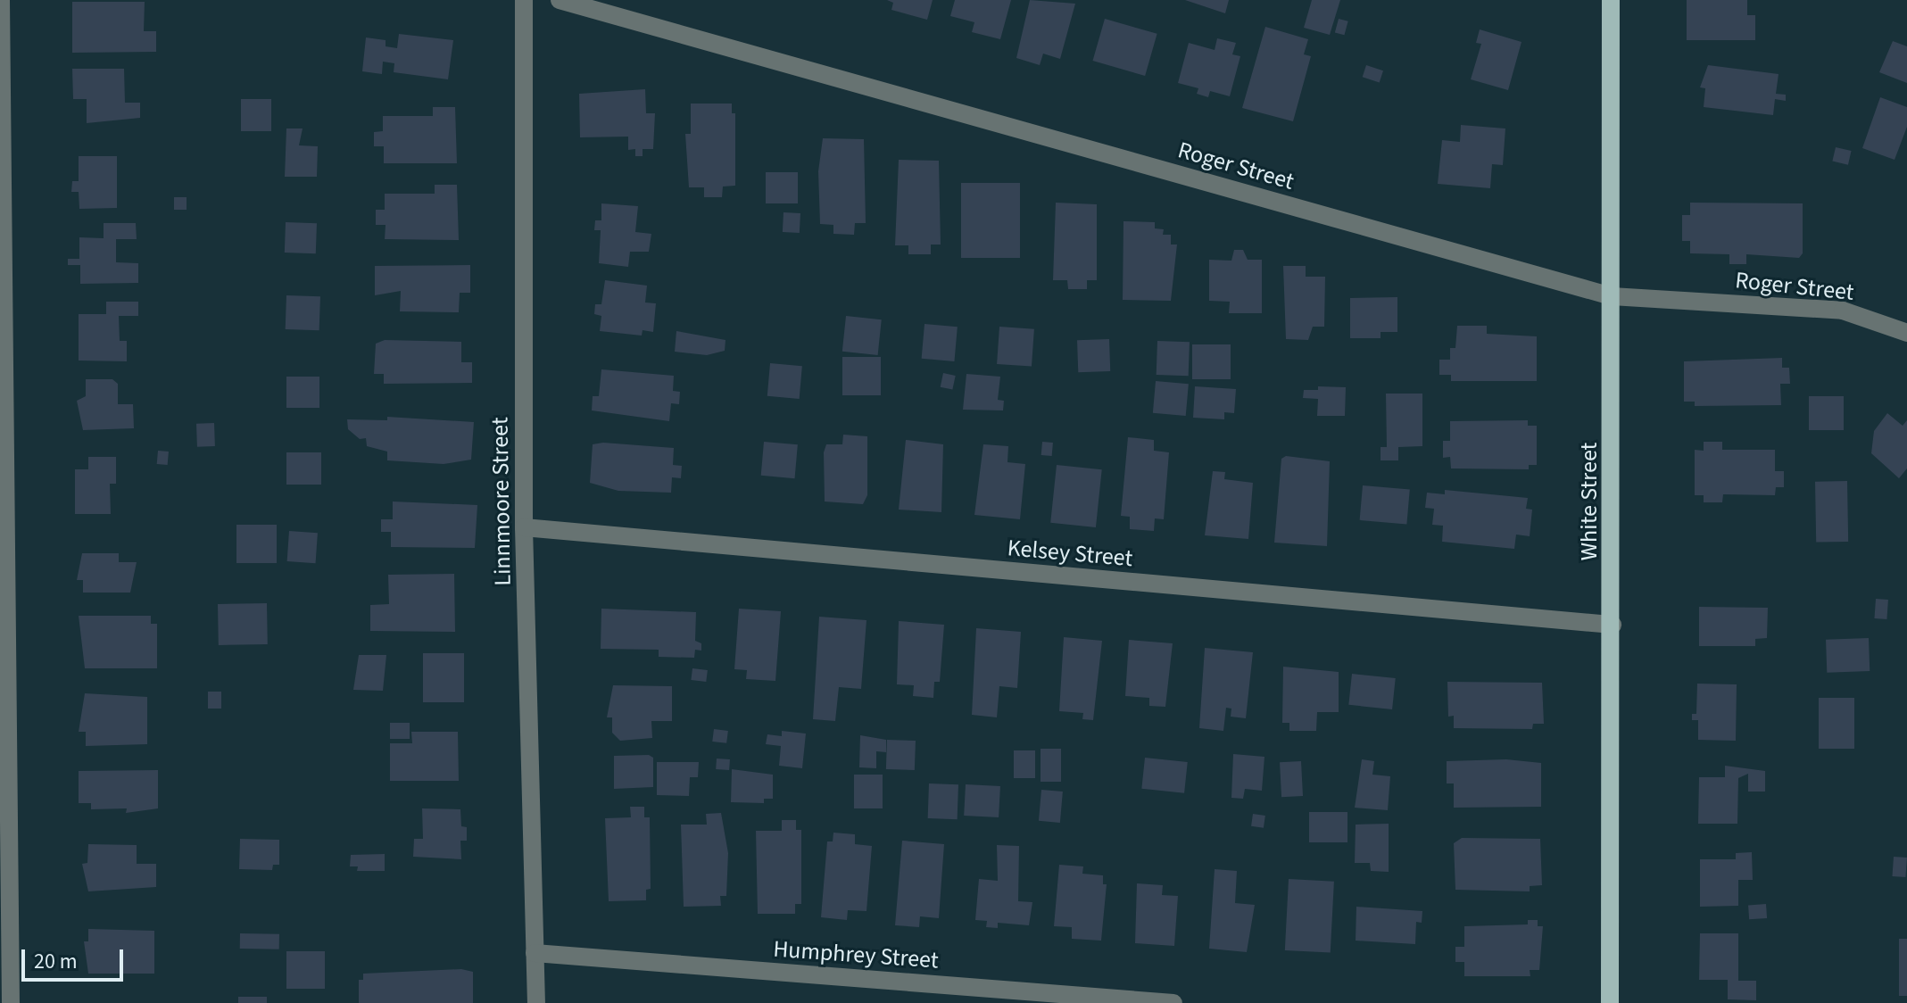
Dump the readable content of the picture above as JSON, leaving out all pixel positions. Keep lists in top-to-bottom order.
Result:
{
  "streets": {
    "main road": ["White Street"],
    "street": [
      "Roger Street",
      "Linnmoore Street",
      "Kelsey Street",
      "Humphrey Street"
    ]
  },
  "crossings": [
    ["Roger Street", "White Street"],
    ["Linnmoore Street", "Kelsey Street"],
    ["Linnmoore Street", "Humphrey Street"],
    ["White Street", "Kelsey Street"]
  ],
  "scale_bar": "20 m"
}
